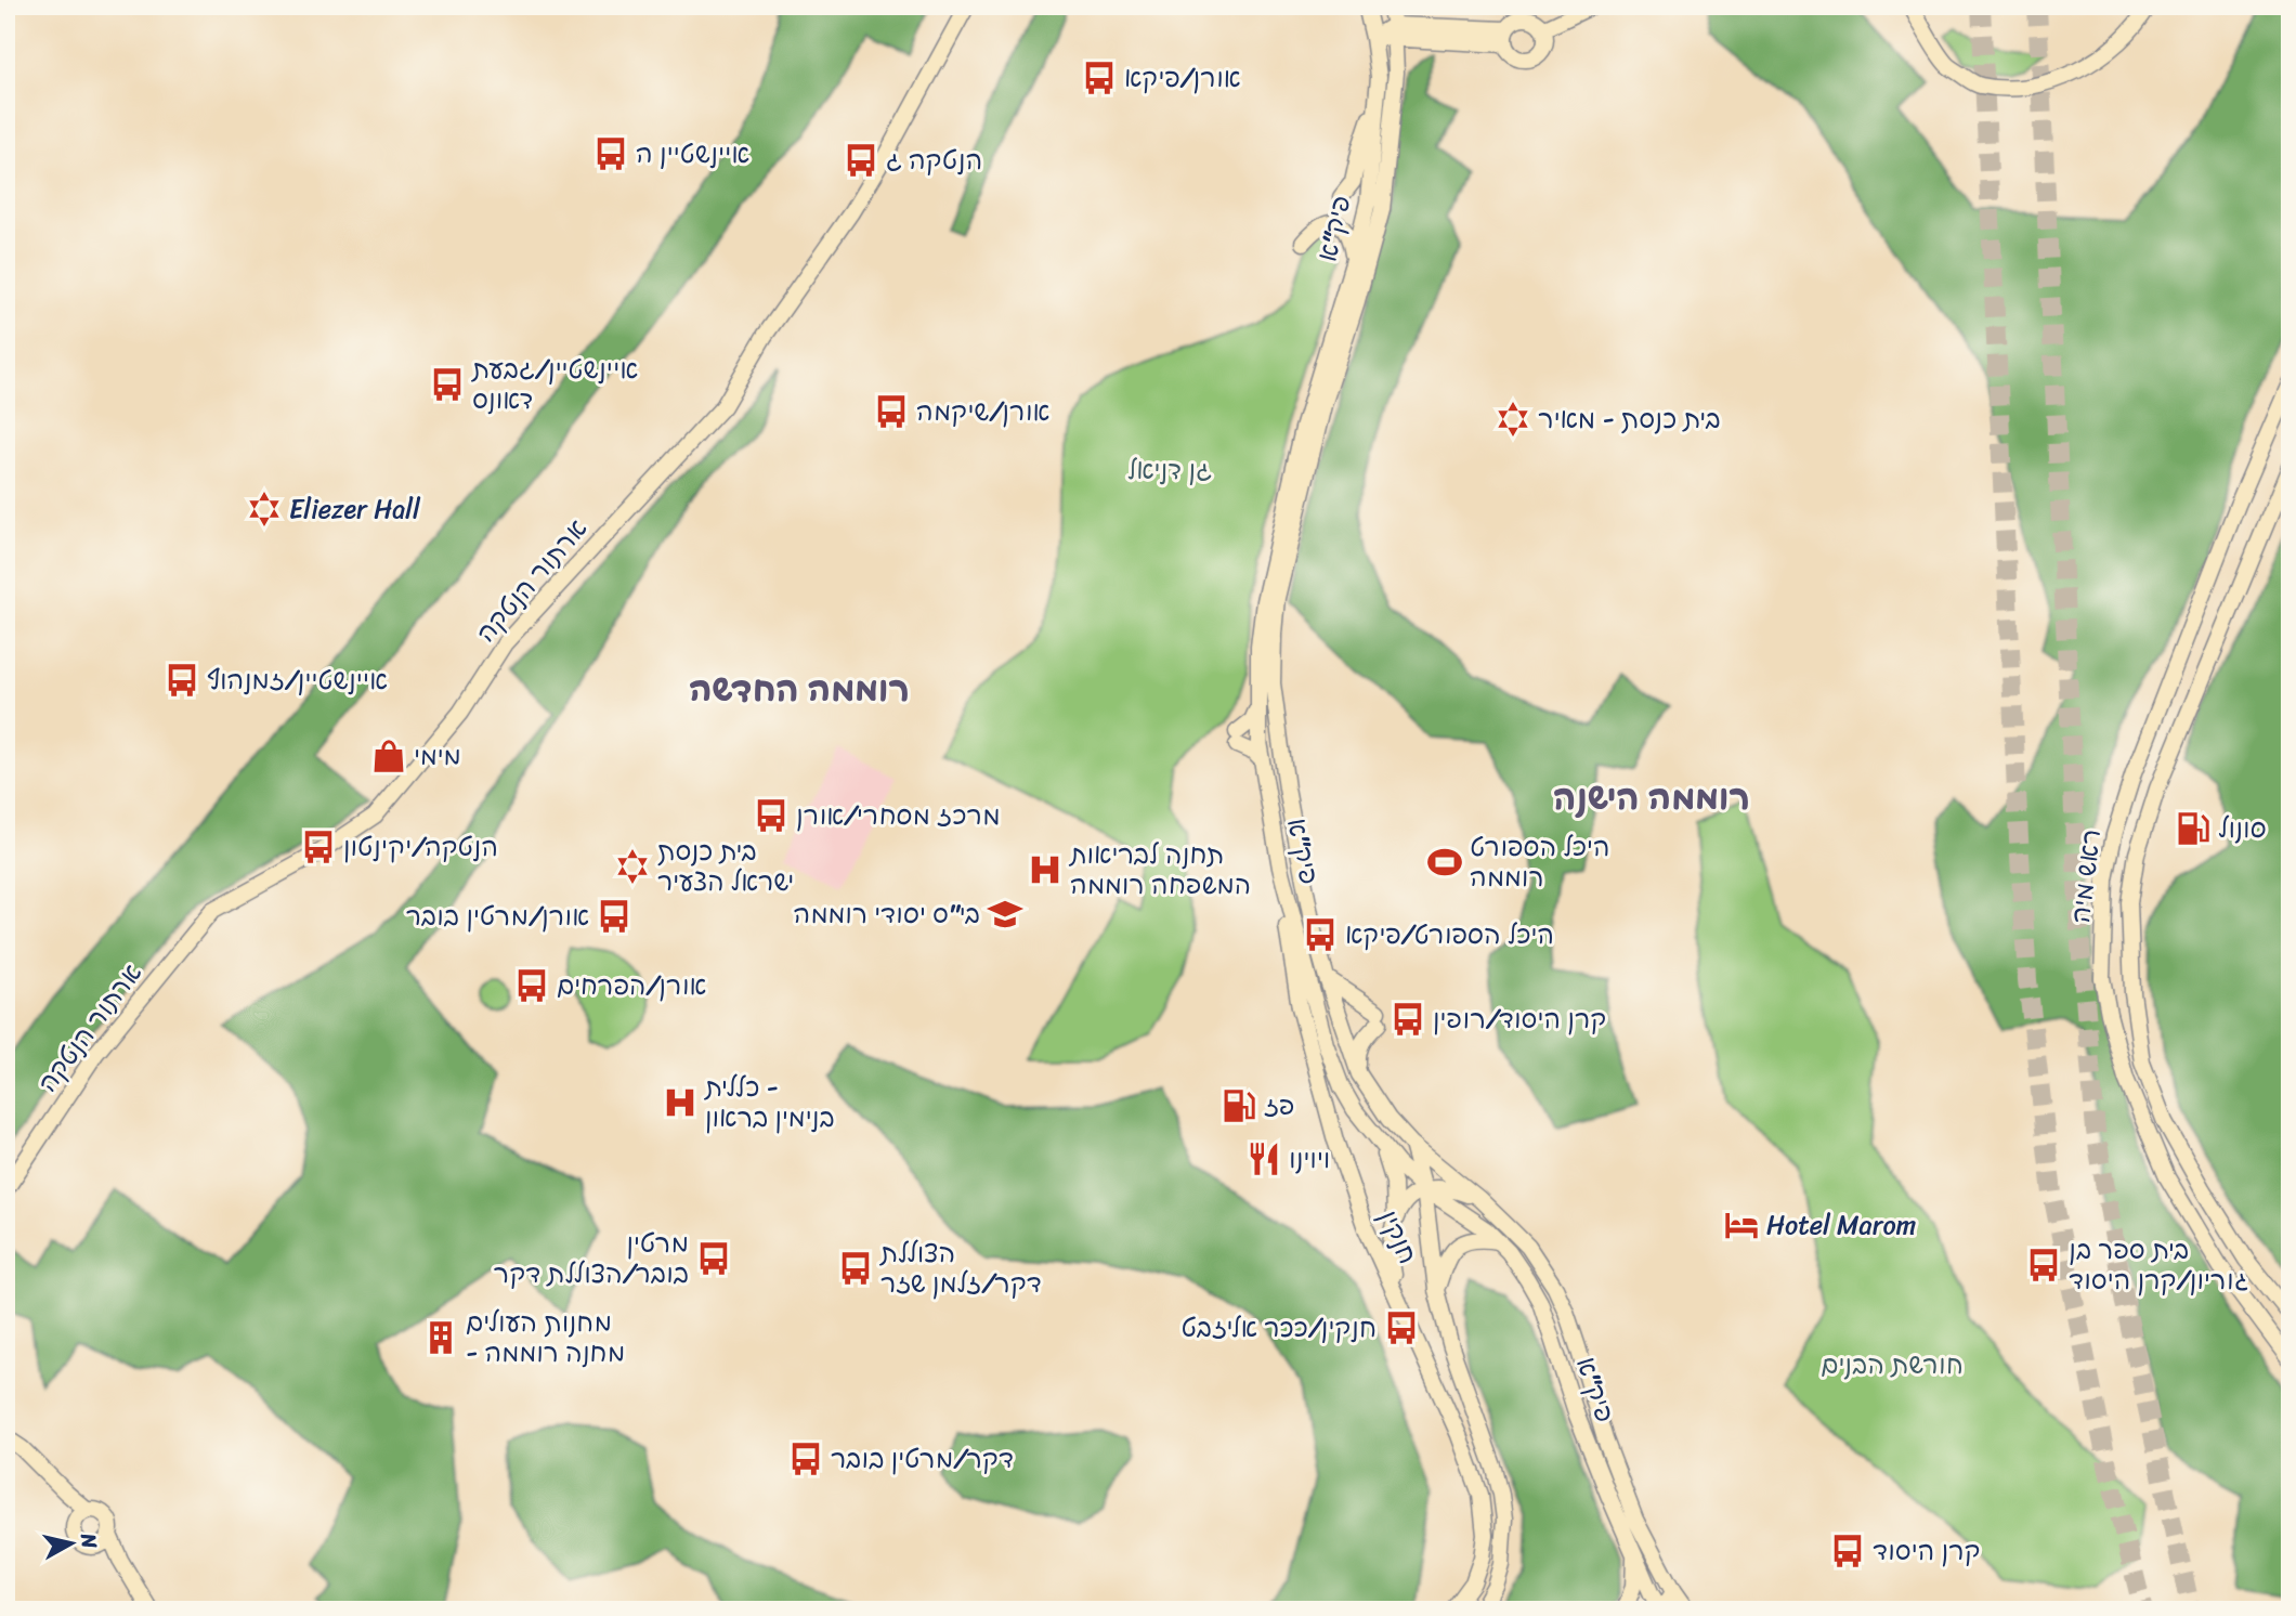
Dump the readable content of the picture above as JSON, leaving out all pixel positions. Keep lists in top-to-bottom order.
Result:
{
  "streets": {
    "main road": [
      "פיק\"א",
      "ארתור הנטקה",
      "ראש מיה",
      "חנקין"
    ]
  },
  "crossings": [
    ["פיק\"א", "חנקין"]
  ],
  "districts": ["רוממה החדשה", "רוממה הישנה"],
  "parks": ["גן דניאל", "חורשת הבנים"],
  "places": {
    "bus stop": [
      "אורן/פיקא",
      "איינשטיין ה",
      "הנטקה ג",
      "איינשטיין/גבעת דאונס",
      "אורן/שיקמה",
      "איינשטיין/זמנהוף",
      "מרכז מסחרי/אורן",
      "הנטקה/יקינטון",
      "אורן/מרטין בובר",
      "היכל הספורט/פיקא",
      "אורן/הפרחים",
      "קרן היסוד/רופין",
      "מרטין בובר/הצוללת דקר",
      "בית ספר בן גוריון/קרן היסוד",
      "הצוללת דקר/זלמן שזר",
      "חנקין/ככר אליזבט",
      "דקר/מרטין בובר",
      "קרן היסוד"
    ],
    "synagogue": ["בית כנסת - מאיר", "Eliezer Hall", "בית כנסת ישראל הצעיר"],
    "shop": ["מימי"],
    "fuel station": ["סונול", "פז"],
    "sports": ["היכל הספורט רוממה"],
    "hospital": ["תחנה לבריאות המשפחה רוממה", "כללית - בנימין בראון"],
    "school or university": ["בי\"ס יסודי רוממה"],
    "restaurant": ["ויוינו"],
    "hotel": ["Hotel Marom"],
    "building": ["מחנות העולים - מחנה רוממה"]
  },
  "north": "right"
}
